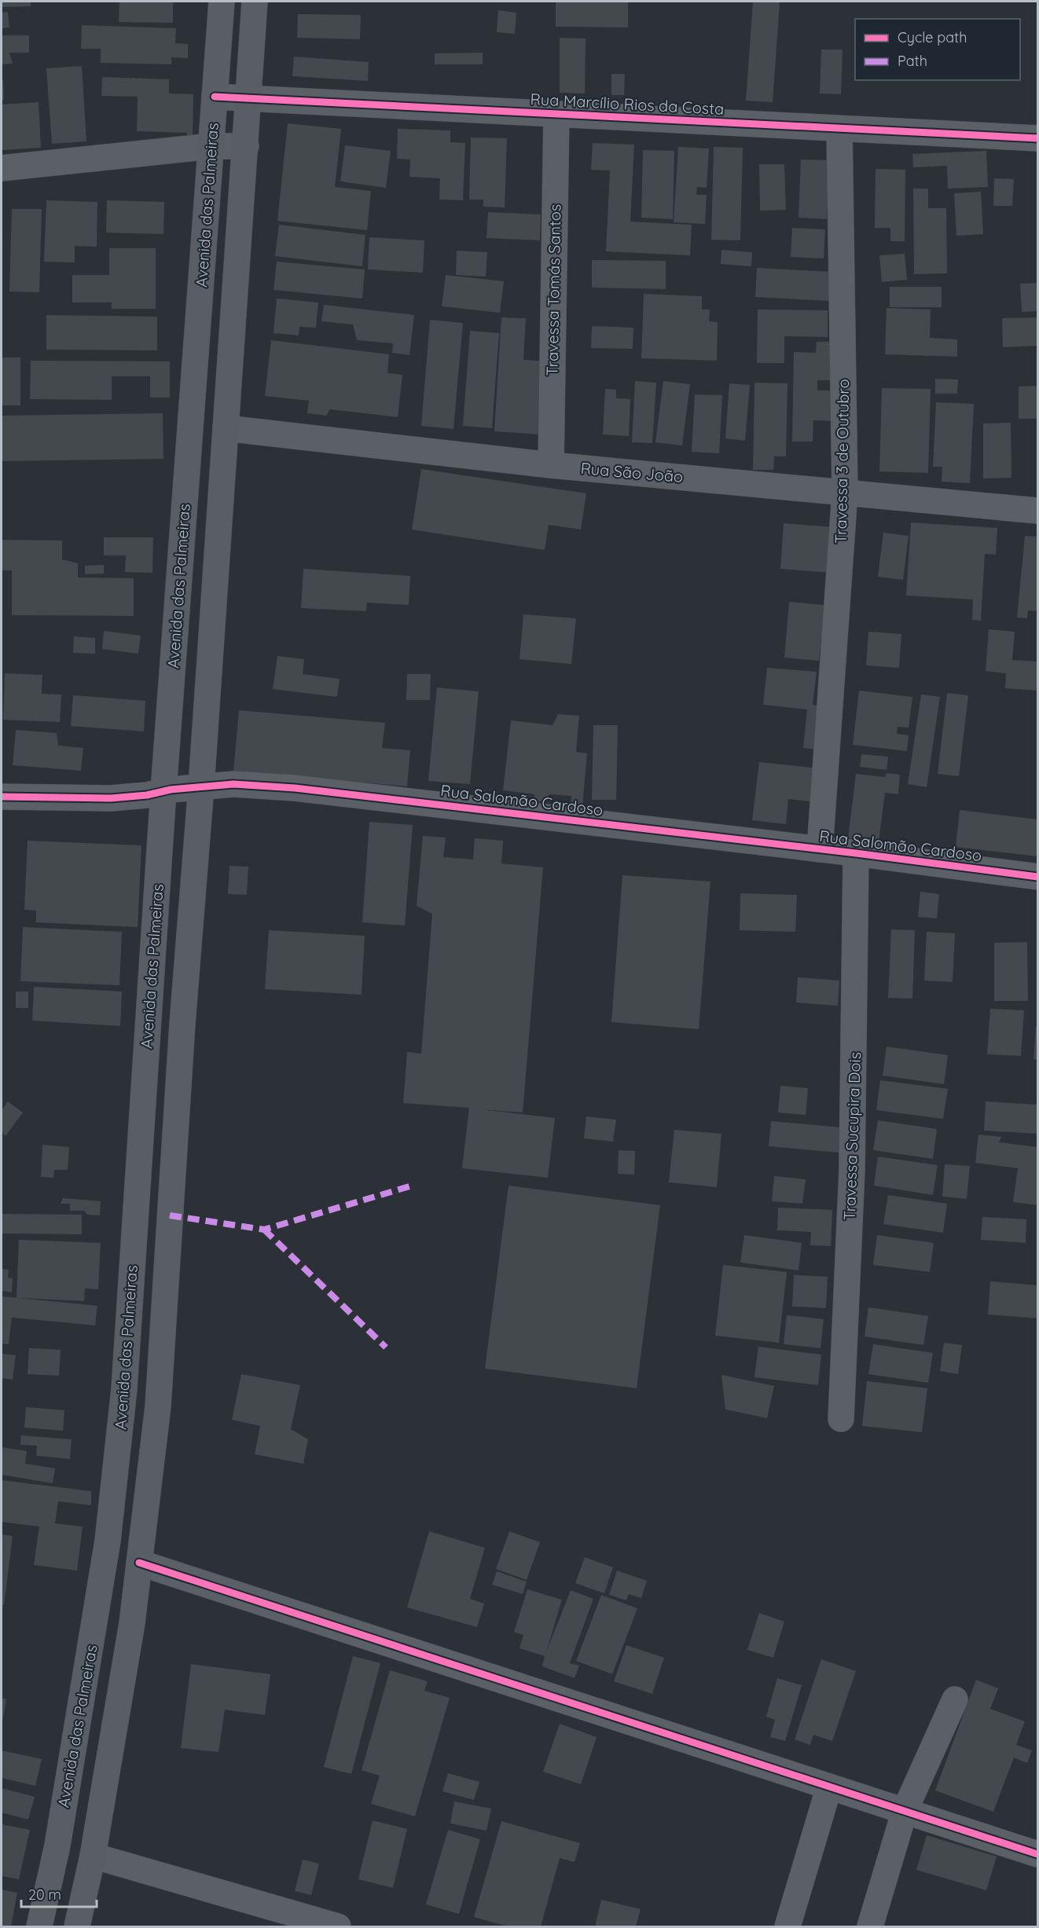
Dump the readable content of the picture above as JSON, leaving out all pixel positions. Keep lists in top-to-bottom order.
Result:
{
  "streets": {
    "main road": ["Avenida das Palmeiras"],
    "street": [
      "Rua Marcílio Rios da Costa",
      "Travessa Tomás Santos",
      "Travessa 3 de Outubro",
      "Rua São João",
      "Rua Salomão Cardoso",
      "Travessa Sucupira Dois"
    ]
  },
  "crossings": [
    ["Rua Marcílio Rios da Costa", "Avenida das Palmeiras"],
    ["Rua Marcílio Rios da Costa", "Travessa Tomás Santos"],
    ["Rua Marcílio Rios da Costa", "Travessa 3 de Outubro"],
    ["Avenida das Palmeiras", "Rua Salomão Cardoso"],
    ["Travessa Tomás Santos", "Rua São João"],
    ["Travessa 3 de Outubro", "Rua São João"],
    ["Travessa 3 de Outubro", "Rua Salomão Cardoso"],
    ["Rua Salomão Cardoso", "Travessa Sucupira Dois"]
  ],
  "legend": ["Cycle path", "Path"],
  "scale_bar": "20 m"
}
